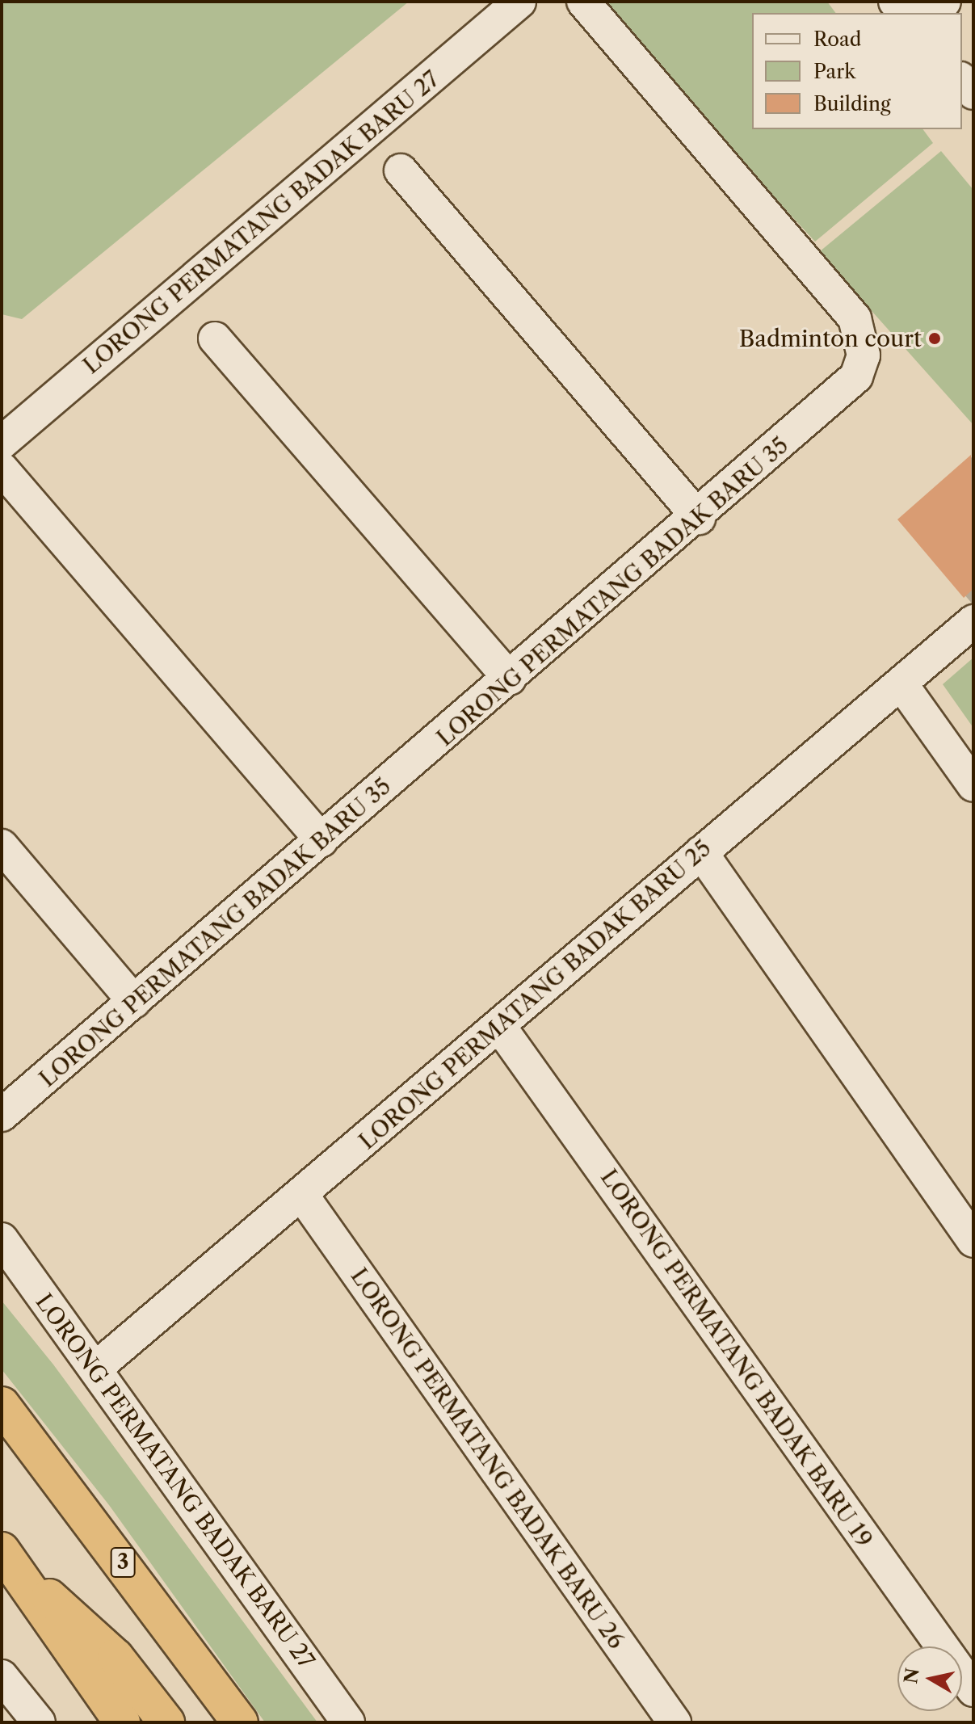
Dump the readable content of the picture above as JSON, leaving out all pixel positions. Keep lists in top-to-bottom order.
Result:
{
  "streets": {
    "highway": ["3"],
    "street": [
      "LORONG PERMATANG BADAK BARU 27",
      "LORONG PERMATANG BADAK BARU 35",
      "LORONG PERMATANG BADAK BARU 25",
      "LORONG PERMATANG BADAK BARU 19",
      "LORONG PERMATANG BADAK BARU 26"
    ]
  },
  "crossings": [
    ["LORONG PERMATANG BADAK BARU 27", "LORONG PERMATANG BADAK BARU 25"],
    ["LORONG PERMATANG BADAK BARU 25", "LORONG PERMATANG BADAK BARU 19"],
    ["LORONG PERMATANG BADAK BARU 25", "LORONG PERMATANG BADAK BARU 26"]
  ],
  "places": ["Badminton court"],
  "legend": ["Road", "Park", "Building"],
  "north": "left"
}
